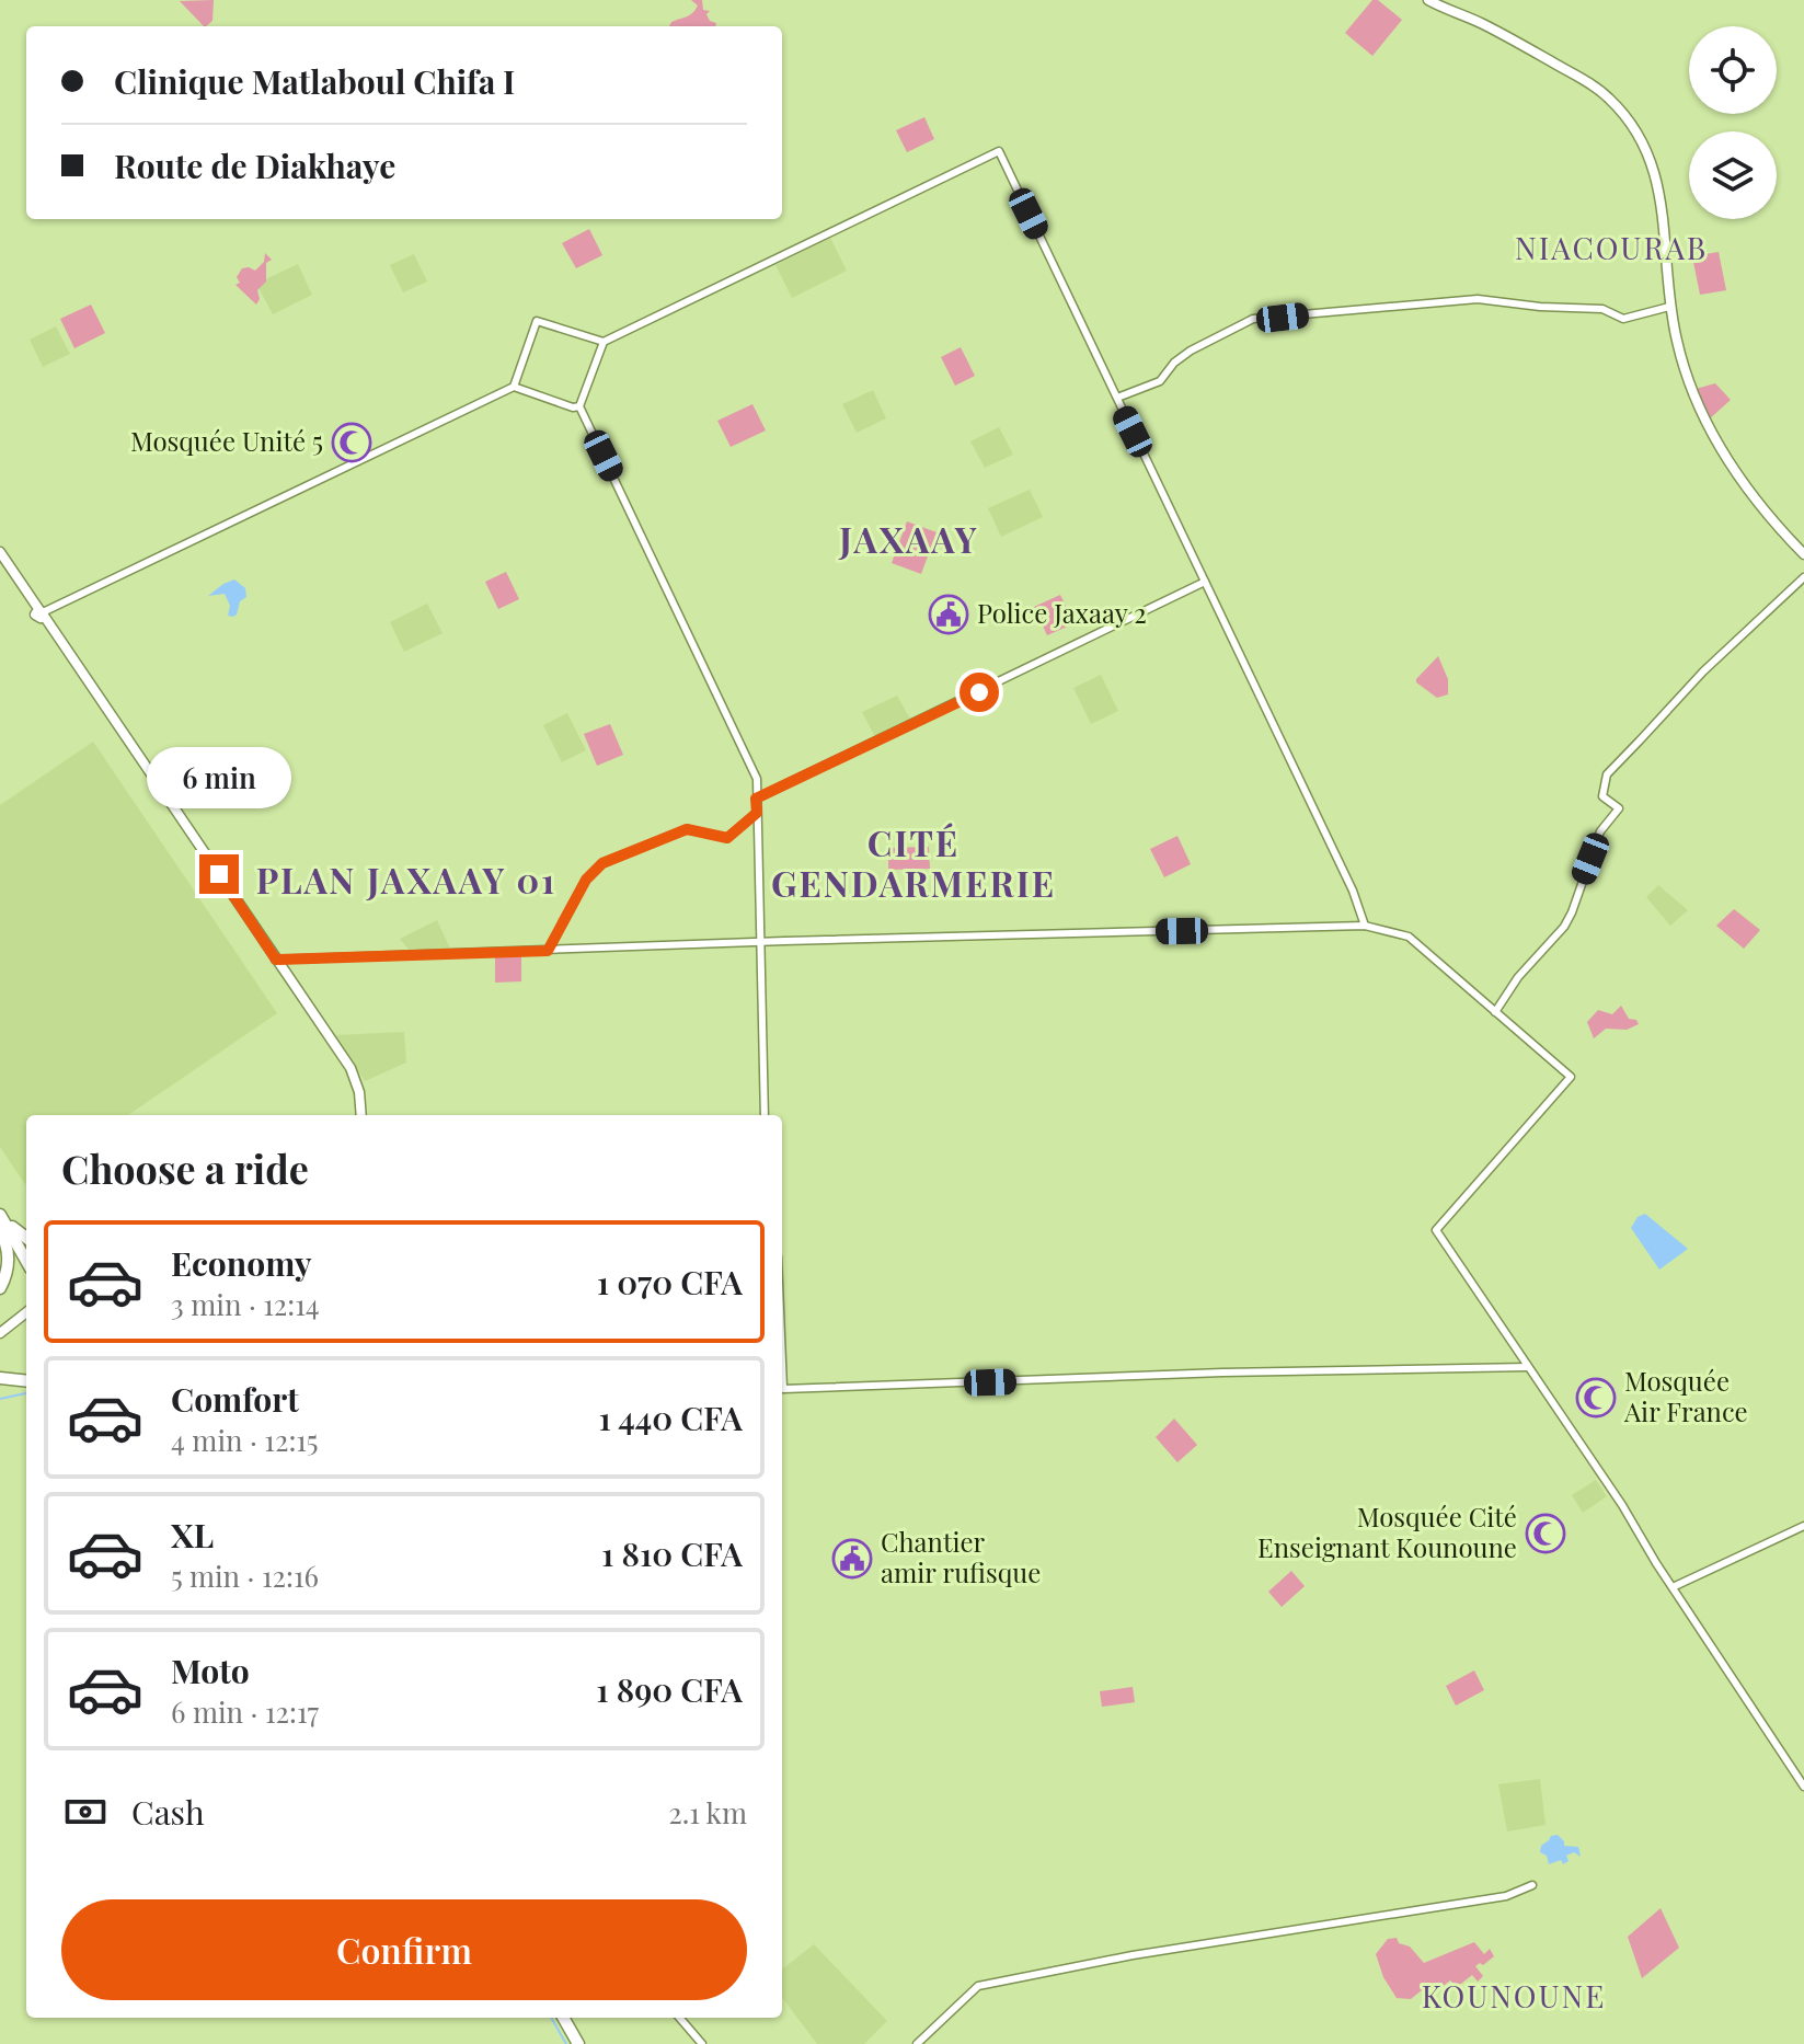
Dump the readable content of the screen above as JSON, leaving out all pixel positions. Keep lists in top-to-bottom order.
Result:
{
  "districts": [
    "NIACOURAB",
    "JAXAAY",
    "CITÉ GENDARMERIE",
    "PLAN JAXAAY 01",
    "KOUNOUNE"
  ],
  "places": {
    "mosque": ["Mosquée Unité 5", "Mosquée Air France", "Mosquée Cité Enseignant Kounoune"],
    "public building": ["Police Jaxaay 2", "Chantier amir rufisque"]
  },
  "page": {
    "banner": ["Clinique Matlaboul Chifa I", "Route de Diakhaye"],
    "bubble": "6 min",
    "heading": "Choose a ride",
    "list": [
      {
        "name": "Economy",
        "note": "3 min · 12:14",
        "value": "1 070 CFA"
      },
      {
        "name": "Comfort",
        "note": "4 min · 12:15",
        "value": "1 440 CFA"
      },
      {
        "name": "XL",
        "note": "5 min · 12:16",
        "value": "1 810 CFA"
      },
      {
        "name": "Moto",
        "note": "6 min · 12:17",
        "value": "1 890 CFA"
      }
    ],
    "pay": ["Cash", "2.1 km"],
    "buttons": "Confirm"
  }
}
